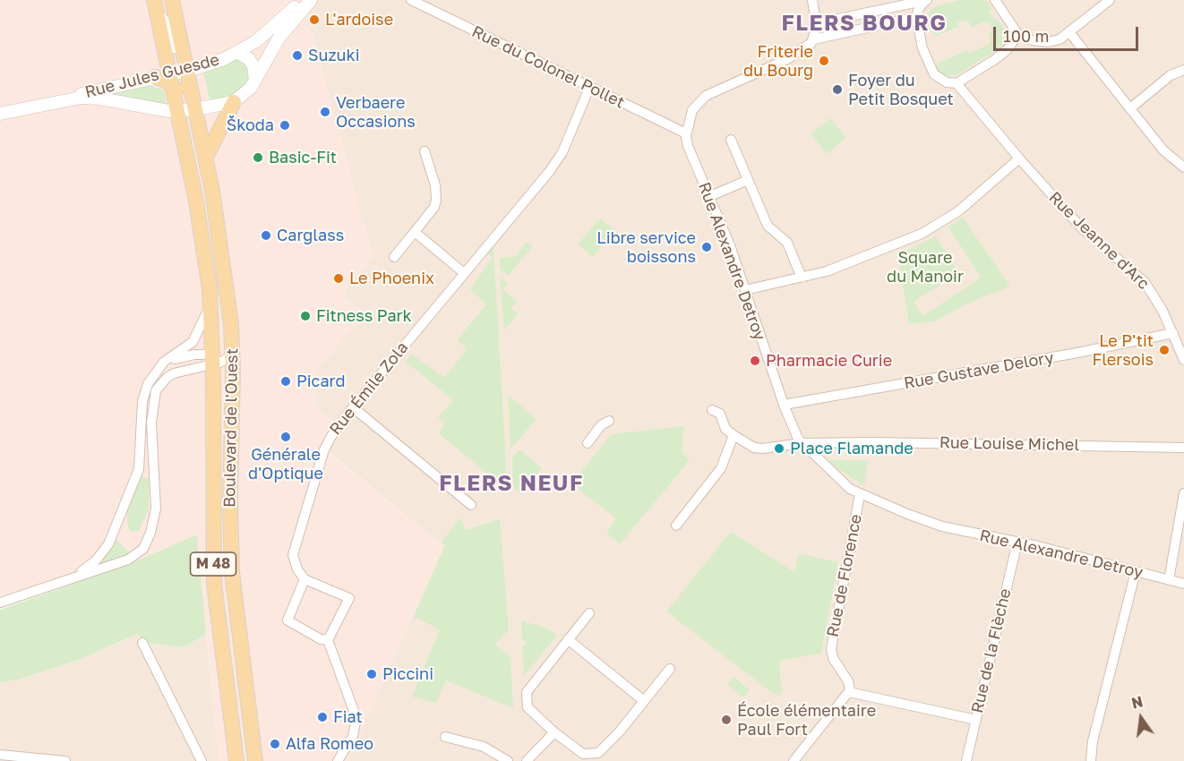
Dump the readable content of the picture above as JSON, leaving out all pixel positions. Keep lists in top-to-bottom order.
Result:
{
  "streets": {
    "main road": ["Boulevard de l'Ouest", "M 48"],
    "street": [
      "Rue du Colonel Pollet",
      "Rue Jules Guesde",
      "Rue Jeanne d'Arc",
      "Rue Alexandre Detroy",
      "Rue Gustave Delory",
      "Rue Émile Zola",
      "Rue Louise Michel",
      "Rue de Florence",
      "Rue de la Flèche"
    ]
  },
  "crossings": [
    ["Rue du Colonel Pollet", "Rue Alexandre Detroy"],
    ["Rue du Colonel Pollet", "Rue Émile Zola"],
    ["Rue Jules Guesde", "Boulevard de l'Ouest"],
    ["Rue Jules Guesde", "M 48"],
    ["Rue Jeanne d'Arc", "Rue Gustave Delory"],
    ["Rue Alexandre Detroy", "Rue Gustave Delory"],
    ["Rue Alexandre Detroy", "Rue Louise Michel"],
    ["Rue Alexandre Detroy", "Rue de Florence"],
    ["Rue Alexandre Detroy", "Rue de la Flèche"],
    ["Boulevard de l'Ouest", "M 48"]
  ],
  "districts": ["FLERS BOURG", "FLERS NEUF"],
  "parks": ["Square du Manoir"],
  "places": [
    "L'ardoise",
    "Suzuki",
    "Friterie du Bourg",
    "Foyer du Petit Bosquet",
    "Verbaere Occasions",
    "Škoda",
    "Basic-Fit",
    "Carglass",
    "Libre service boissons",
    "Le Phoenix",
    "Fitness Park",
    "Le P'tit Flersois",
    "Pharmacie Curie",
    "Picard",
    "Générale d'Optique",
    "Place Flamande",
    "Piccini",
    "Fiat",
    "École élémentaire Paul Fort",
    "Alfa Romeo"
  ],
  "scale_bar": "100 m",
  "north": "top"
}
